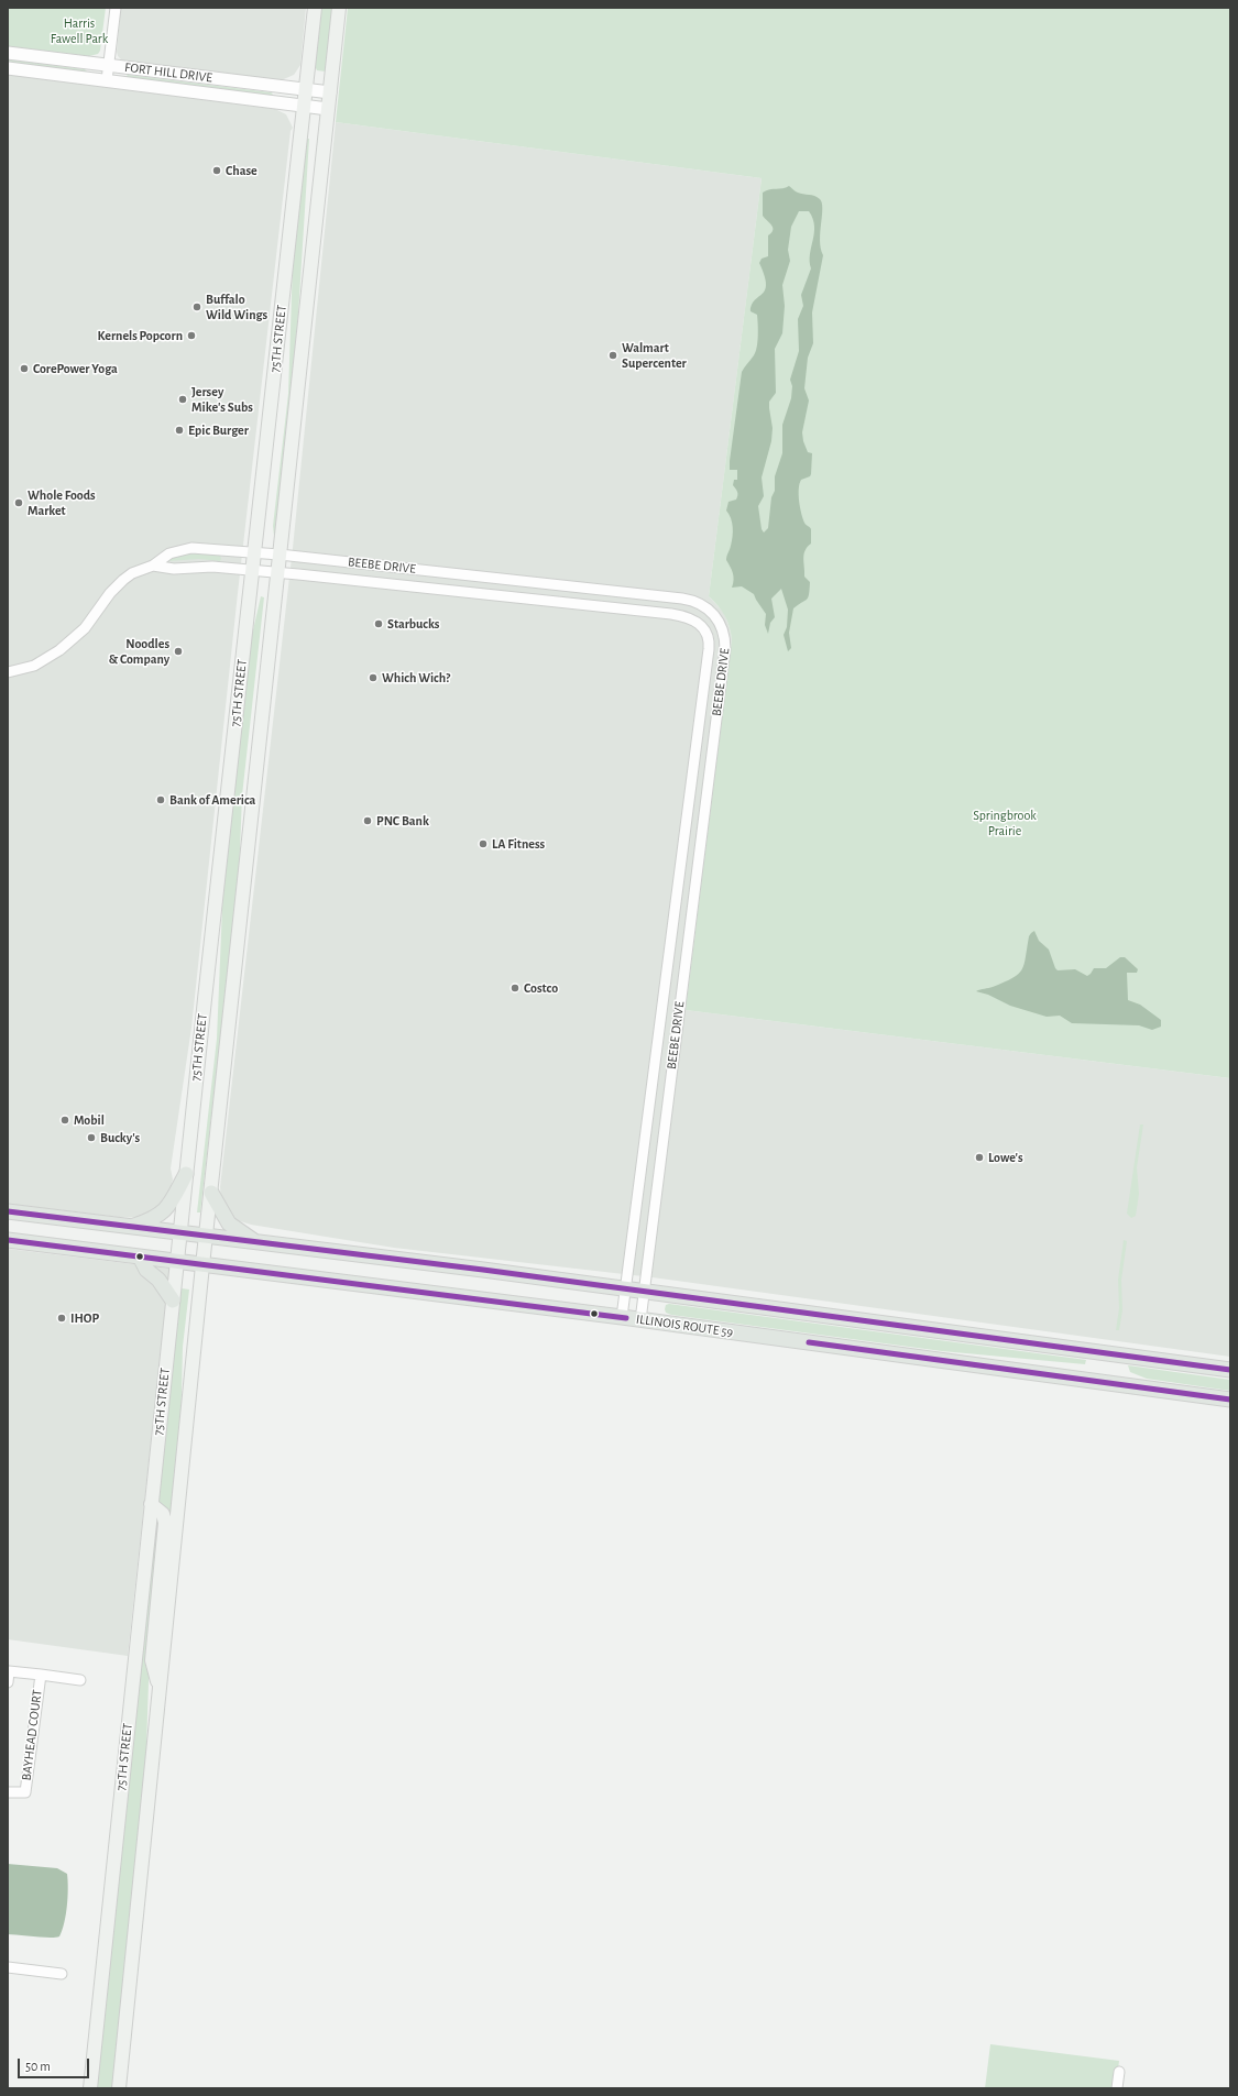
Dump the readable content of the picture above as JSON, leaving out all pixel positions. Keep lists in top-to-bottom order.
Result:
{
  "streets": {
    "main road": ["75TH STREET", "ILLINOIS ROUTE 59"],
    "street": ["FORT HILL DRIVE", "BEEBE DRIVE", "BAYHEAD COURT"]
  },
  "crossings": [
    ["FORT HILL DRIVE", "75TH STREET"],
    ["75TH STREET", "BEEBE DRIVE"],
    ["75TH STREET", "ILLINOIS ROUTE 59"],
    ["BEEBE DRIVE", "ILLINOIS ROUTE 59"]
  ],
  "parks": ["Harris Fawell Park", "Springbrook Prairie"],
  "places": [
    "Chase",
    "Buffalo Wild Wings",
    "Kernels Popcorn",
    "Walmart Supercenter",
    "CorePower Yoga",
    "Jersey Mike's Subs",
    "Epic Burger",
    "Whole Foods Market",
    "Starbucks",
    "Noodles & Company",
    "Which Wich?",
    "Bank of America",
    "PNC Bank",
    "LA Fitness",
    "Costco",
    "Mobil",
    "Bucky's",
    "Lowe's",
    "IHOP"
  ],
  "scale_bar": "50 m"
}
